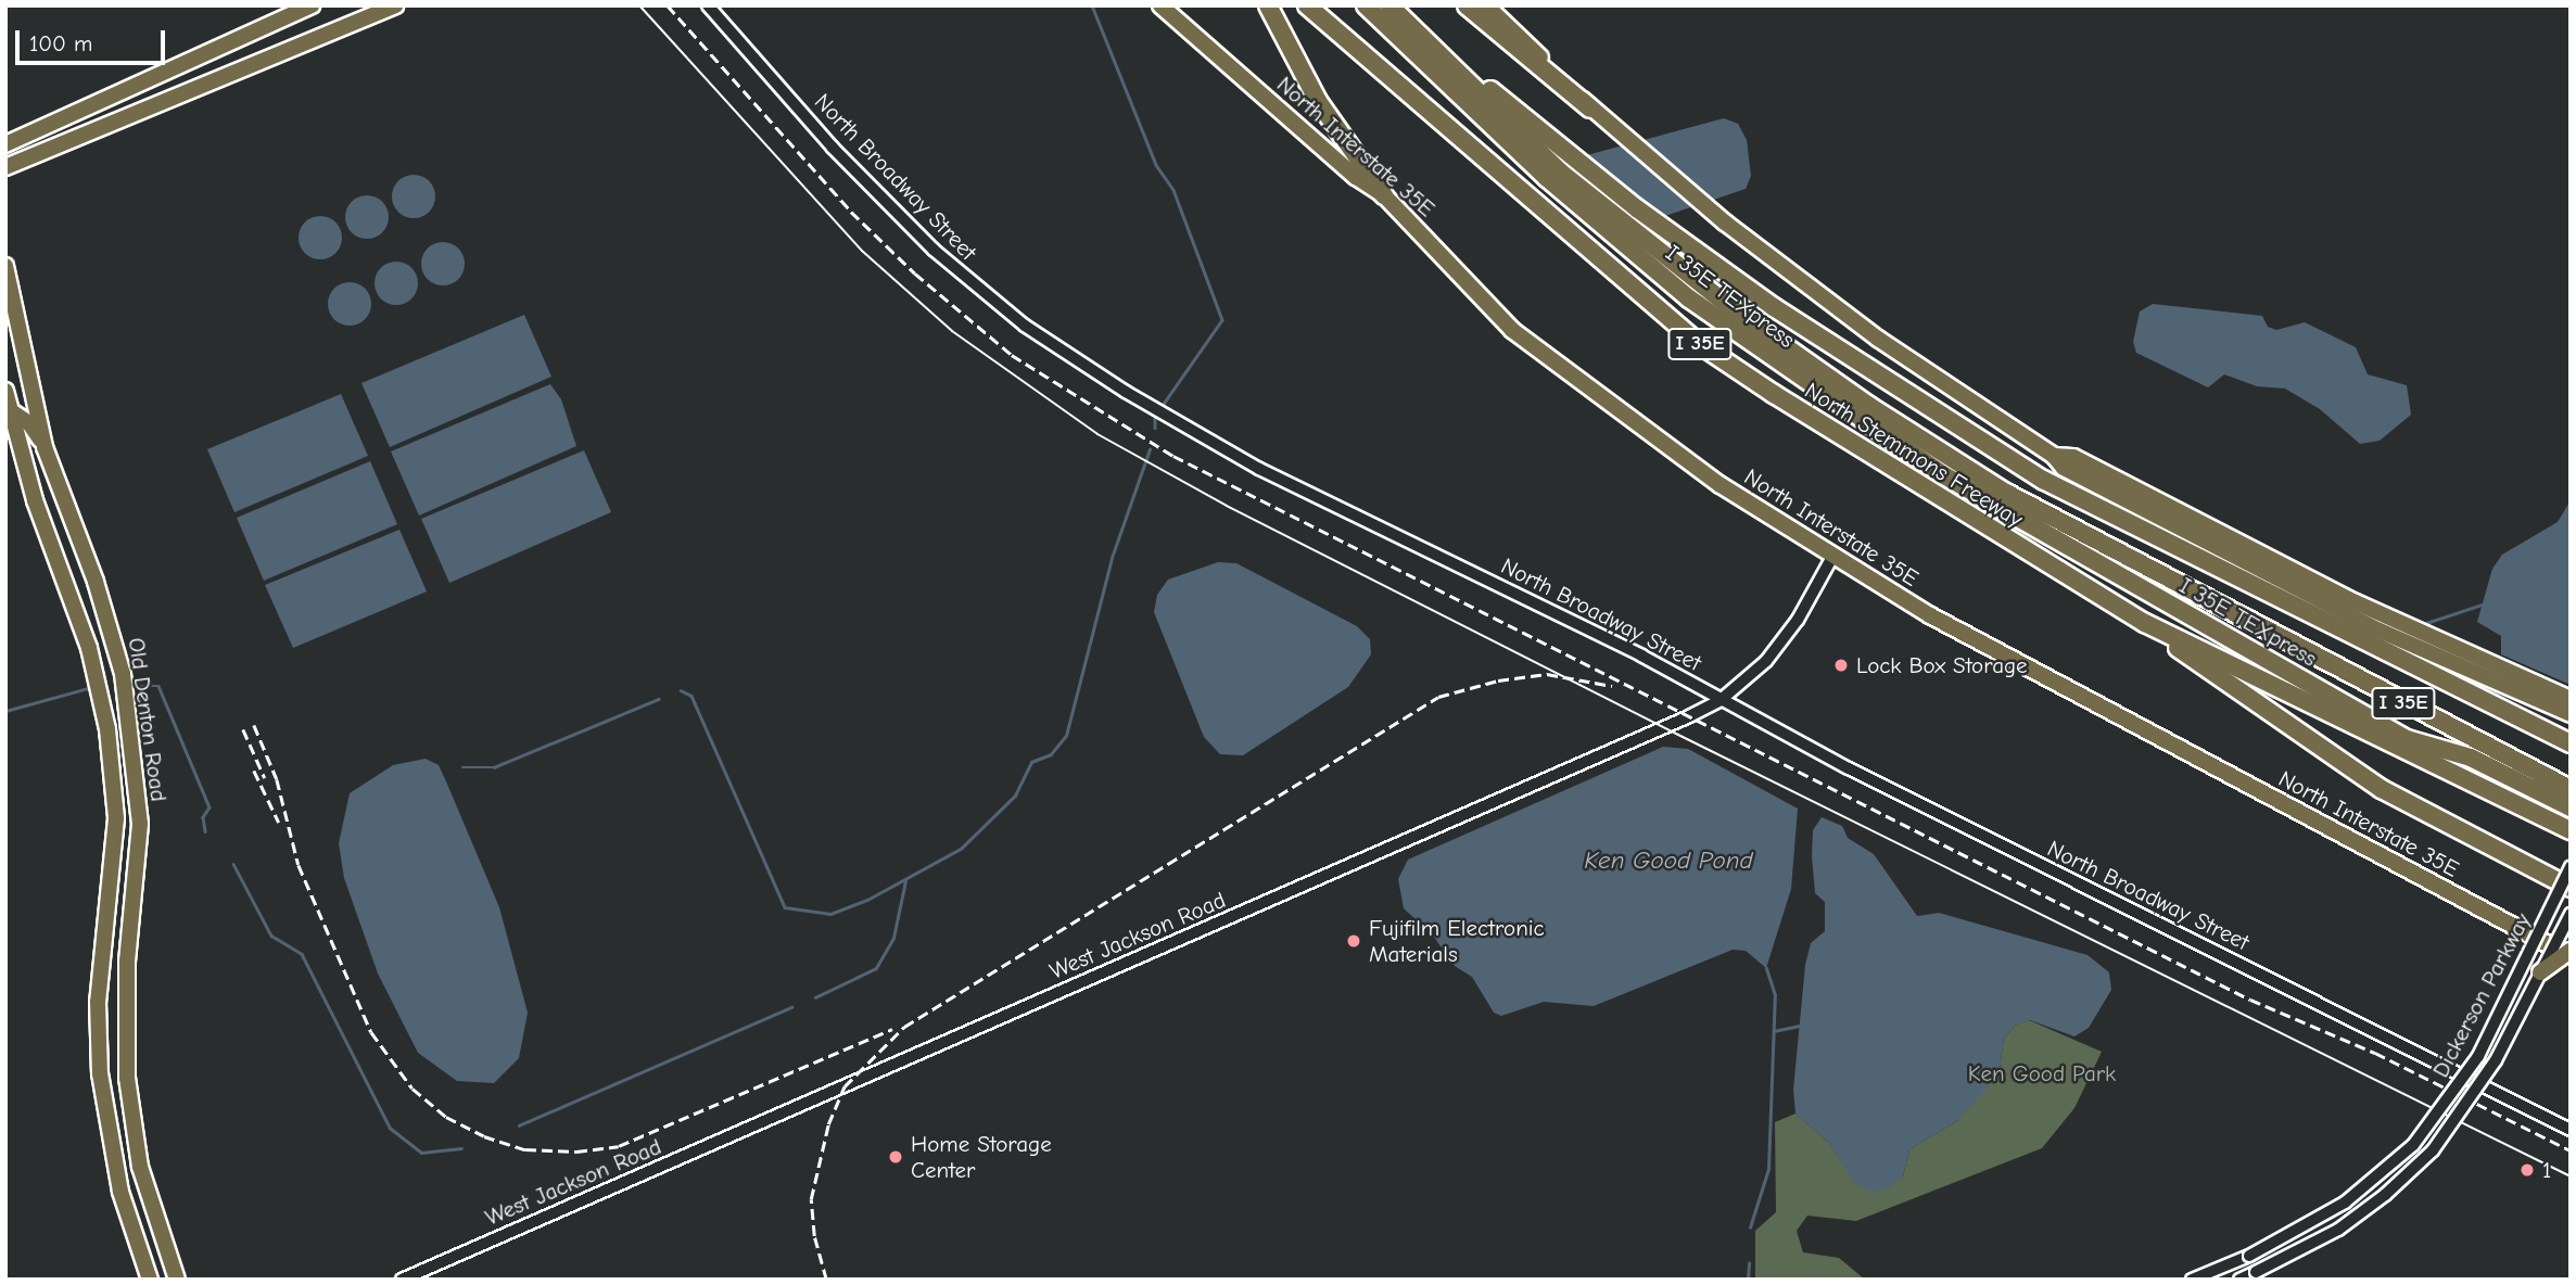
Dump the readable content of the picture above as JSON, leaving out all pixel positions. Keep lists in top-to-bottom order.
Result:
{
  "streets": {
    "highway": ["I 35E TEXpress", "I 35E", "North Stemmons Freeway"],
    "main road": ["North Interstate 35E", "Old Denton Road"],
    "street": ["North Broadway Street", "West Jackson Road", "Dickerson Parkway"]
  },
  "crossings": [
    ["North Interstate 35E", "West Jackson Road"],
    ["North Broadway Street", "West Jackson Road"]
  ],
  "water": ["Ken Good Pond"],
  "parks": ["Ken Good Park"],
  "places": [
    "Lock Box Storage",
    "Fujifilm Electronic Materials",
    "Home Storage Center",
    "1"
  ],
  "scale_bar": "100 m"
}
